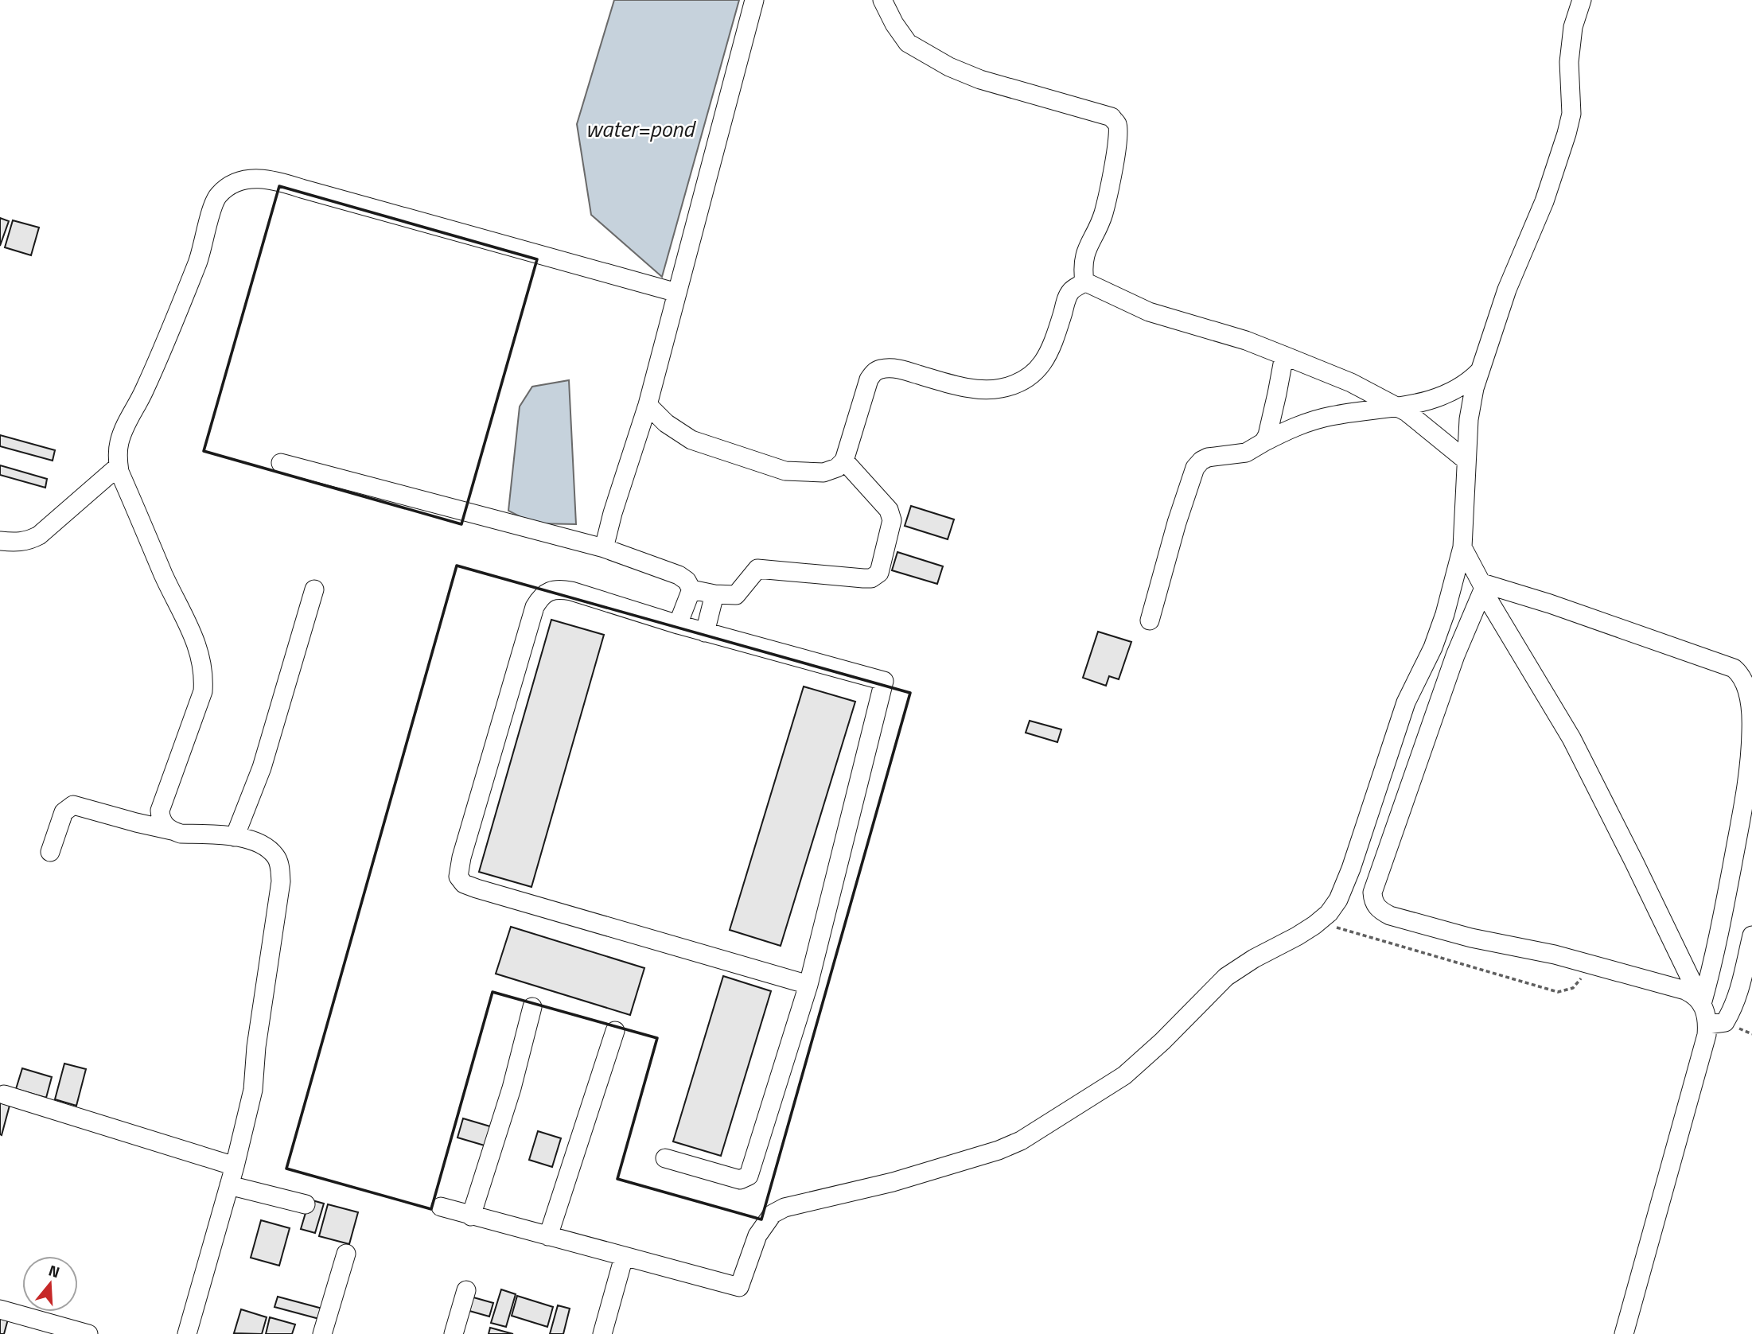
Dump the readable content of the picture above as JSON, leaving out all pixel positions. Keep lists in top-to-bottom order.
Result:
{
  "water": ["water=pond"],
  "north": "top"
}
